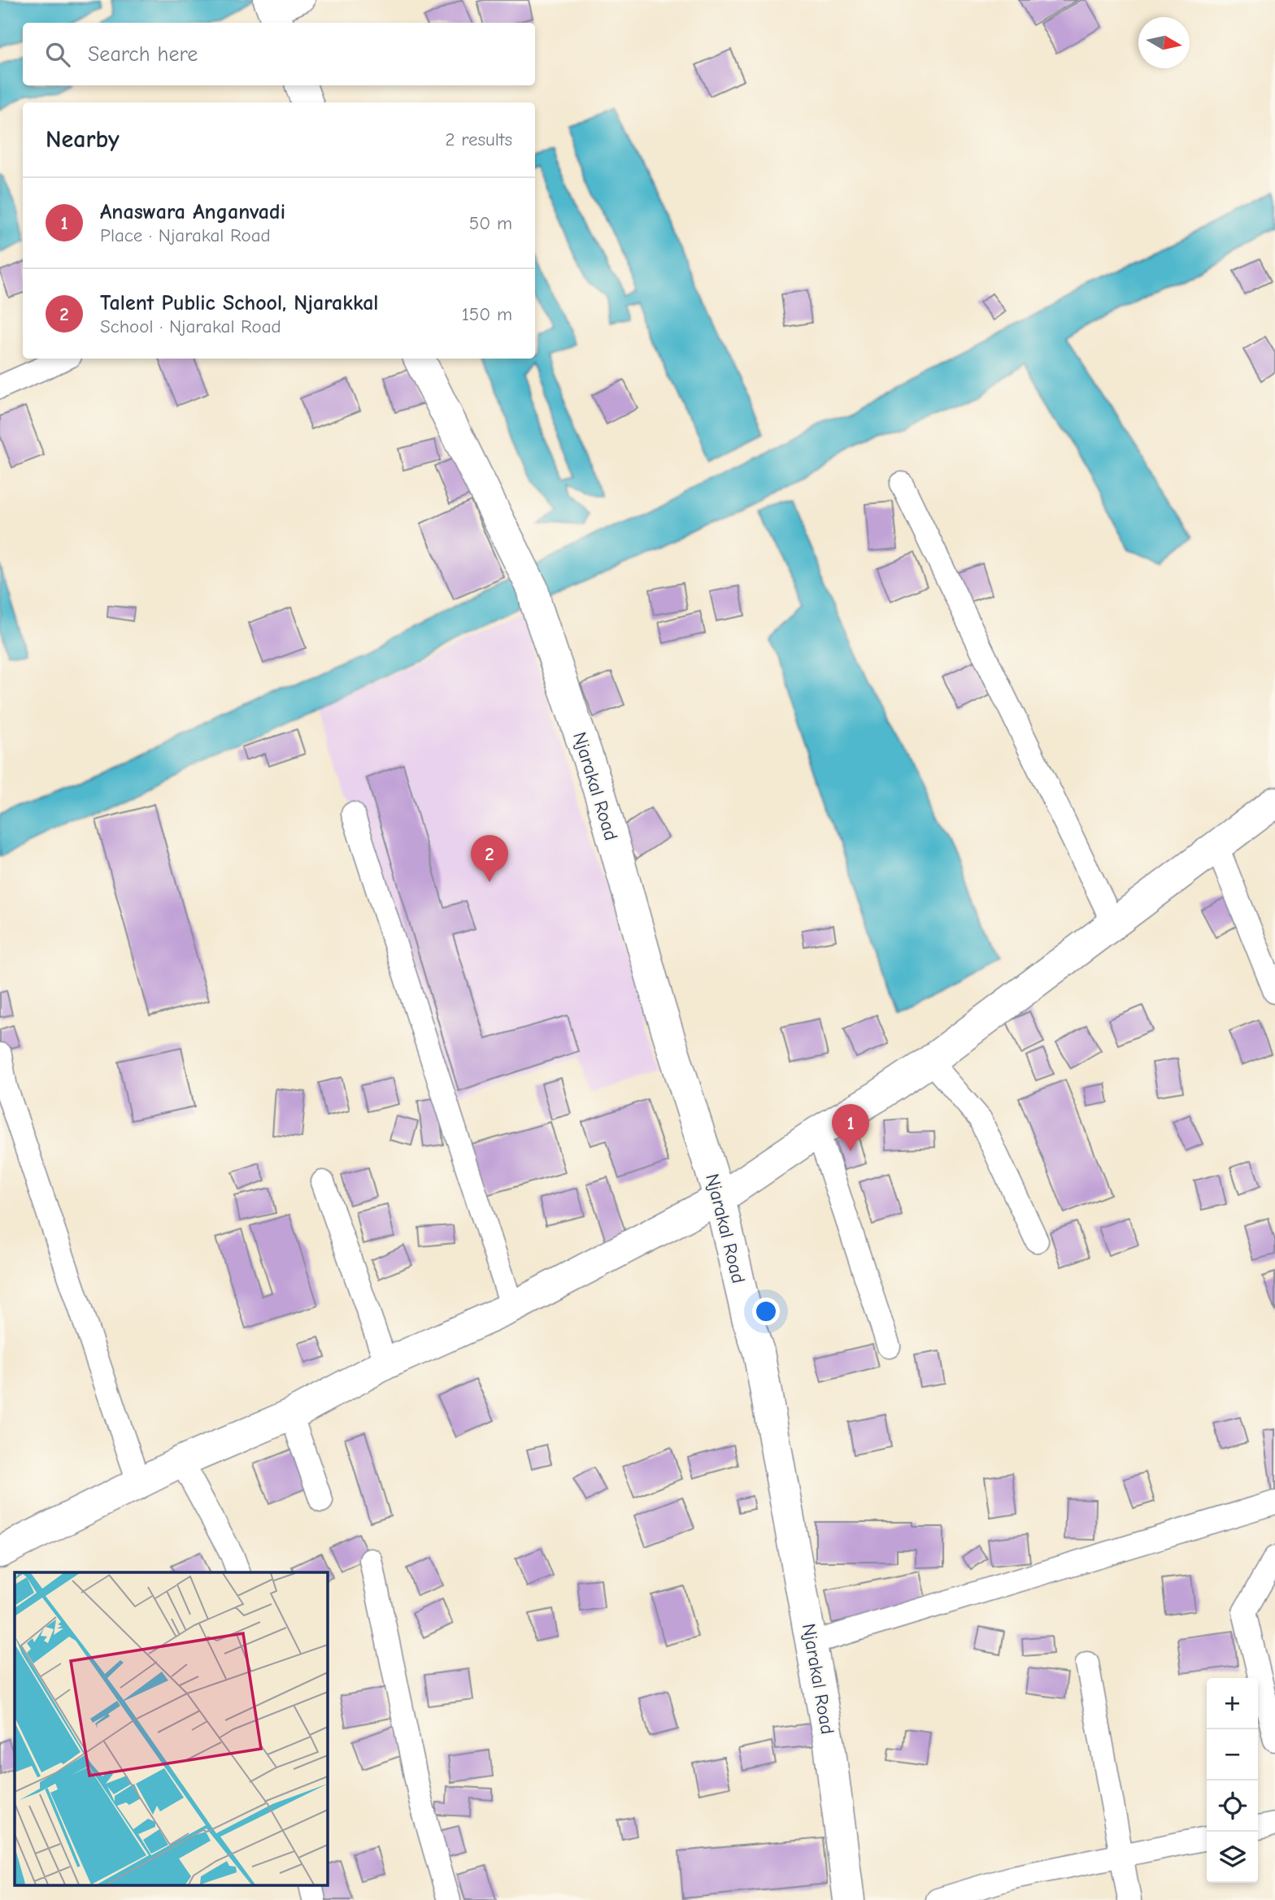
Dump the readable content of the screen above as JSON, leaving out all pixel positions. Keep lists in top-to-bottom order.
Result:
{
  "streets": {
    "main road": ["Njarakal Road"]
  },
  "north": "right",
  "page": {
    "search": "Search here",
    "heading": ["Nearby", "2 results"],
    "list": [
      {
        "mark": "1",
        "name": "Anaswara Anganvadi",
        "note": "Place · Njarakal Road",
        "value": "50 m"
      },
      {
        "mark": "2",
        "name": "Talent Public School, Njarakkal",
        "note": "School · Njarakal Road",
        "value": "150 m"
      }
    ],
    "pins": ["2", "1"],
    "map_buttons": ["+", "−"]
  }
}
